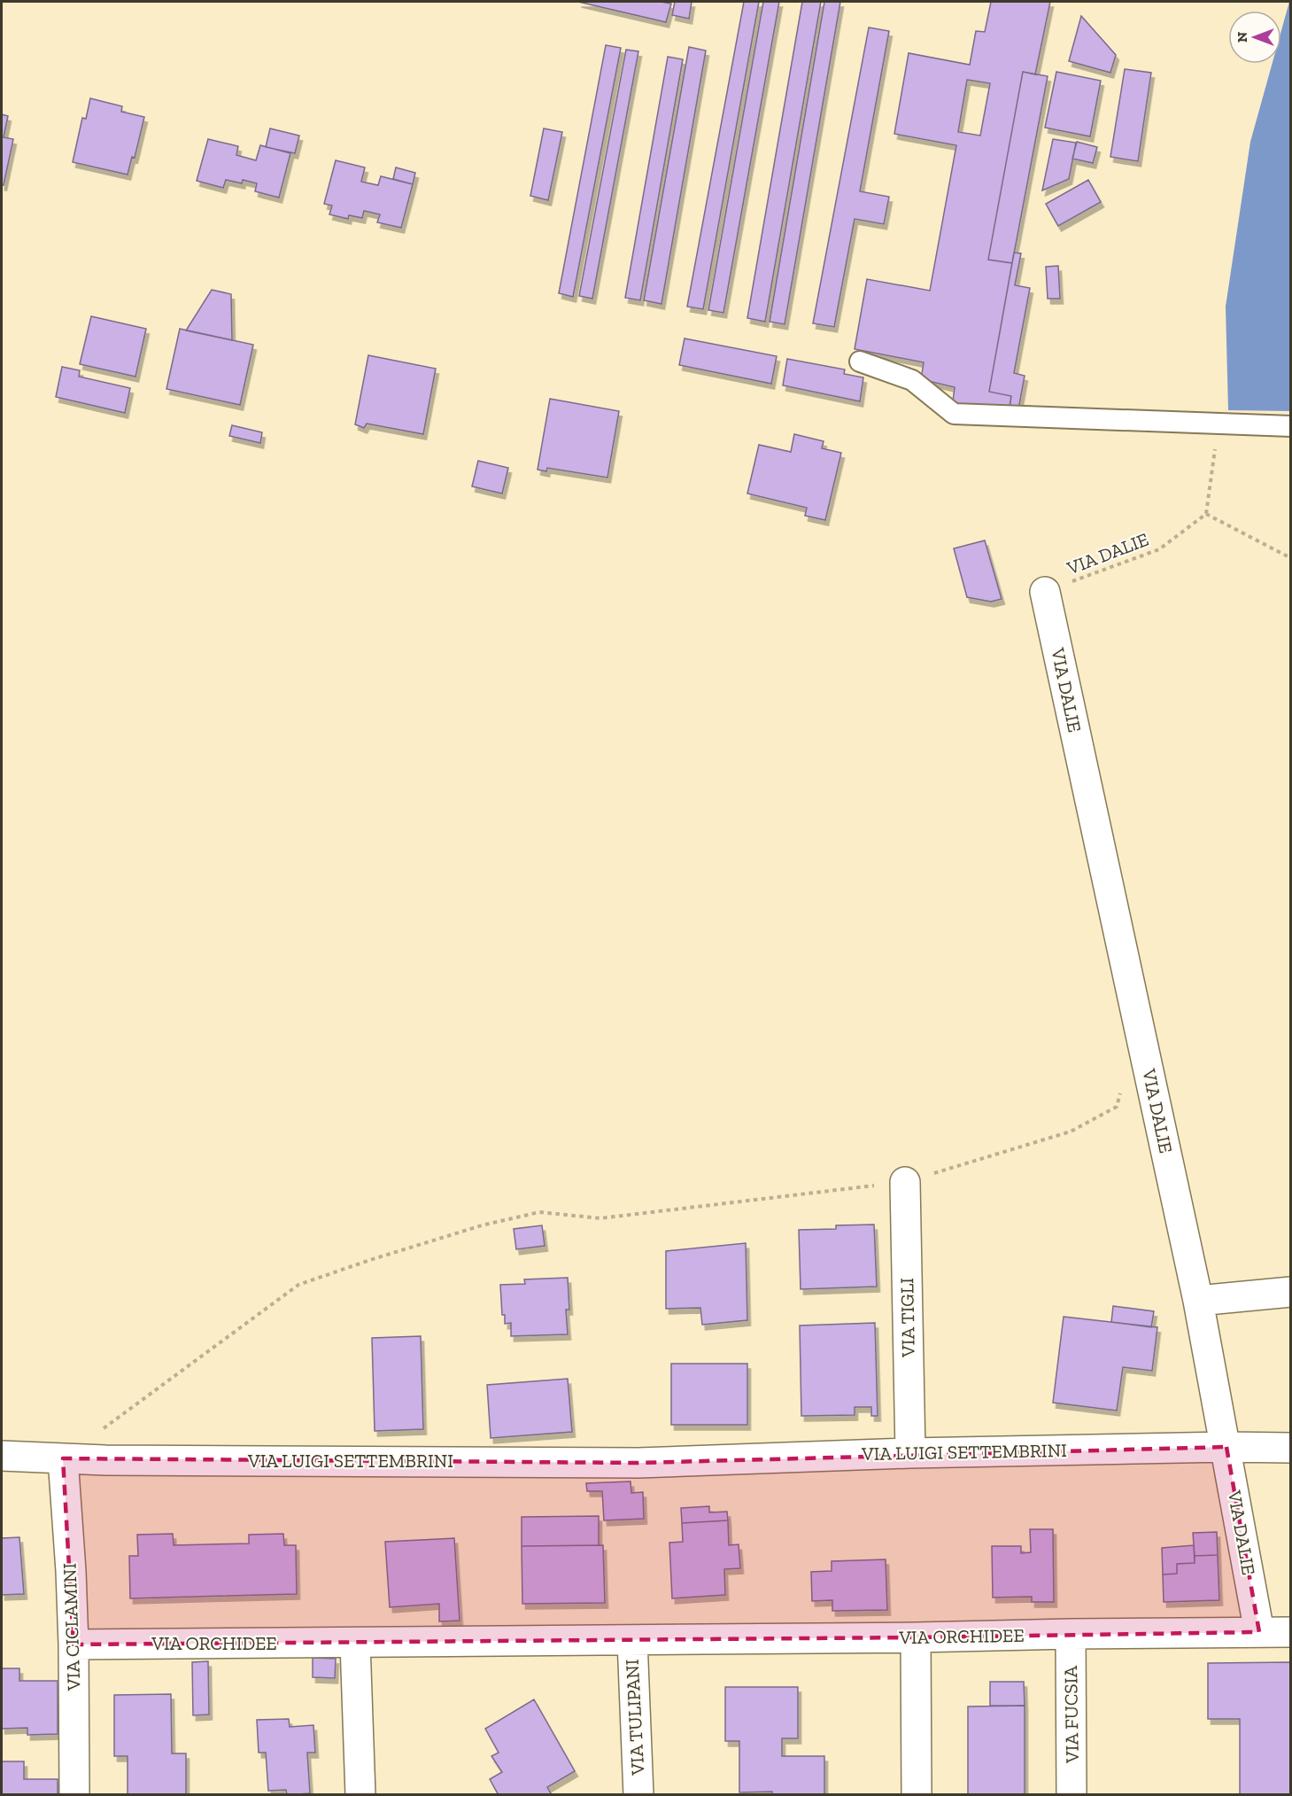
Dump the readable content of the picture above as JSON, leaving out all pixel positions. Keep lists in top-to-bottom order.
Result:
{
  "streets": {
    "street": [
      "VIA DALIE",
      "VIA TIGLI",
      "VIA LUIGI SETTEMBRINI",
      "VIA CICLAMINI",
      "VIA ORCHIDEE",
      "VIA FUCSIA",
      "VIA TULIPANI"
    ]
  },
  "crossings": [
    ["VIA DALIE", "VIA LUIGI SETTEMBRINI"],
    ["VIA DALIE", "VIA ORCHIDEE"],
    ["VIA TIGLI", "VIA LUIGI SETTEMBRINI"],
    ["VIA LUIGI SETTEMBRINI", "VIA CICLAMINI"],
    ["VIA CICLAMINI", "VIA ORCHIDEE"],
    ["VIA ORCHIDEE", "VIA FUCSIA"],
    ["VIA ORCHIDEE", "VIA TULIPANI"]
  ],
  "north": "left"
}
